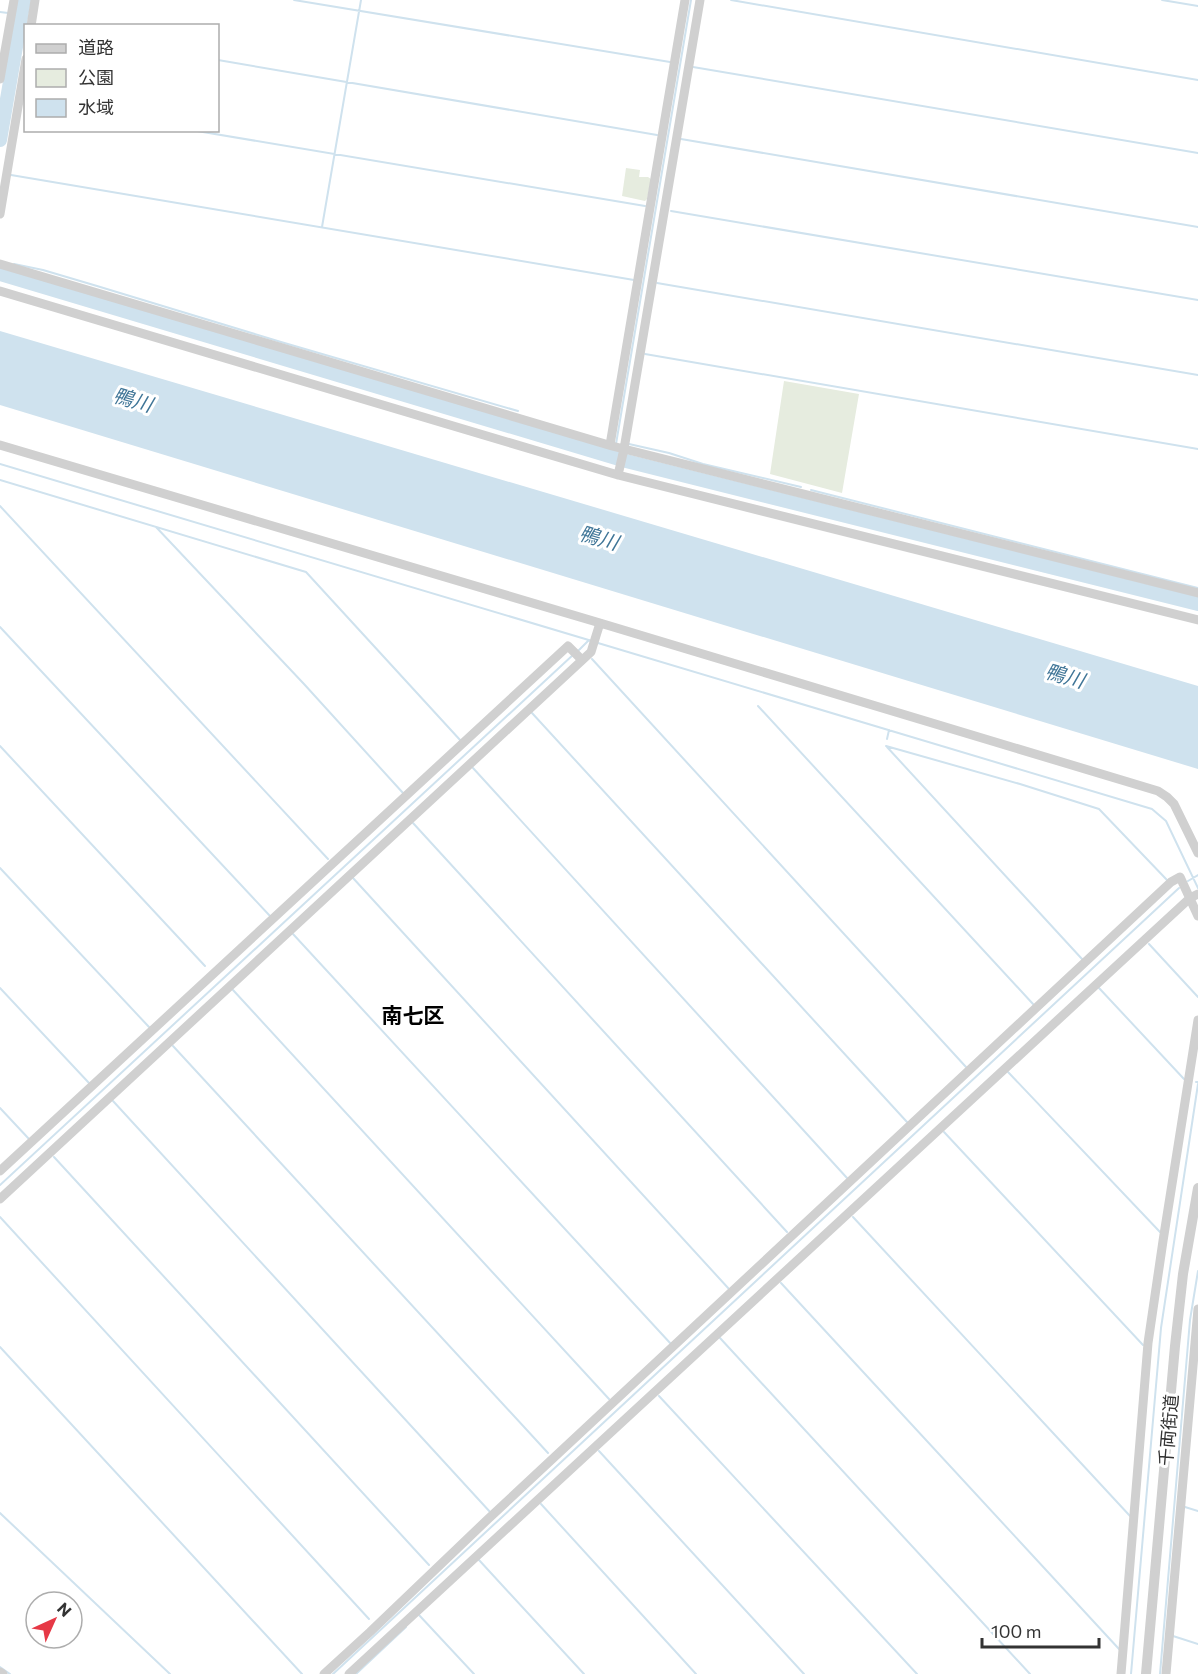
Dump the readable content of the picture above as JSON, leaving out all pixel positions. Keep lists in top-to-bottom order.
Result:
{
  "streets": {
    "street": ["千両街道"]
  },
  "districts": ["南七区"],
  "water": ["鴨川"],
  "legend": ["道路", "公園", "水域"],
  "scale_bar": "100 m",
  "north": "top right"
}
